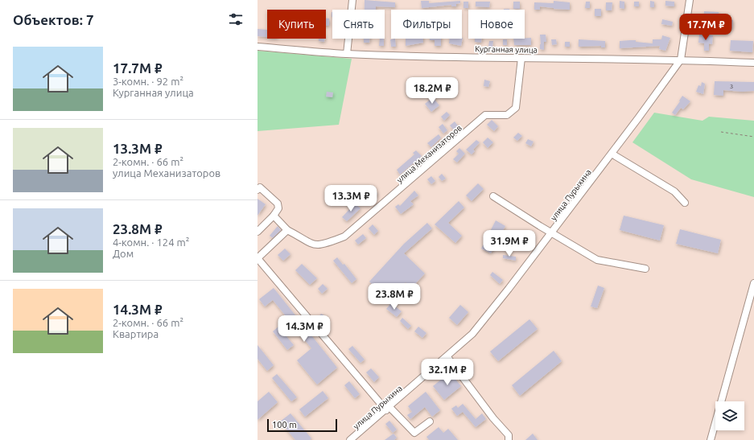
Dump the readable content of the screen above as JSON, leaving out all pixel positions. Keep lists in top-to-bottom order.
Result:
{
  "streets": {
    "street": ["Курганная улица", "улица Механизаторов", "улица Пурыхина"]
  },
  "crossings": [
    ["Курганная улица", "улица Механизаторов"],
    ["Курганная улица", "улица Пурыхина"]
  ],
  "house_numbers": ["3"],
  "scale_bar": "100 m",
  "page": {
    "heading": "Объектов: 7",
    "chip": [
      "Купить",
      "Снять",
      "Фильтры",
      "Новое"
    ],
    "price": [
      "17.7M ₽",
      "18.2M ₽",
      "13.3M ₽",
      "31.9M ₽",
      "23.8M ₽",
      "14.3M ₽",
      "32.1M ₽"
    ],
    "list": [
      {
        "name": "17.7M ₽",
        "note": "3-комн. · 92 m² · Курганная улица"
      },
      {
        "name": "13.3M ₽",
        "note": "2-комн. · 66 m² · улица Механизаторов"
      },
      {
        "name": "23.8M ₽",
        "note": "4-комн. · 124 m² · Дом"
      },
      {
        "name": "14.3M ₽",
        "note": "2-комн. · 66 m² · Квартира"
      }
    ],
    "scale": "100 m"
  }
}
